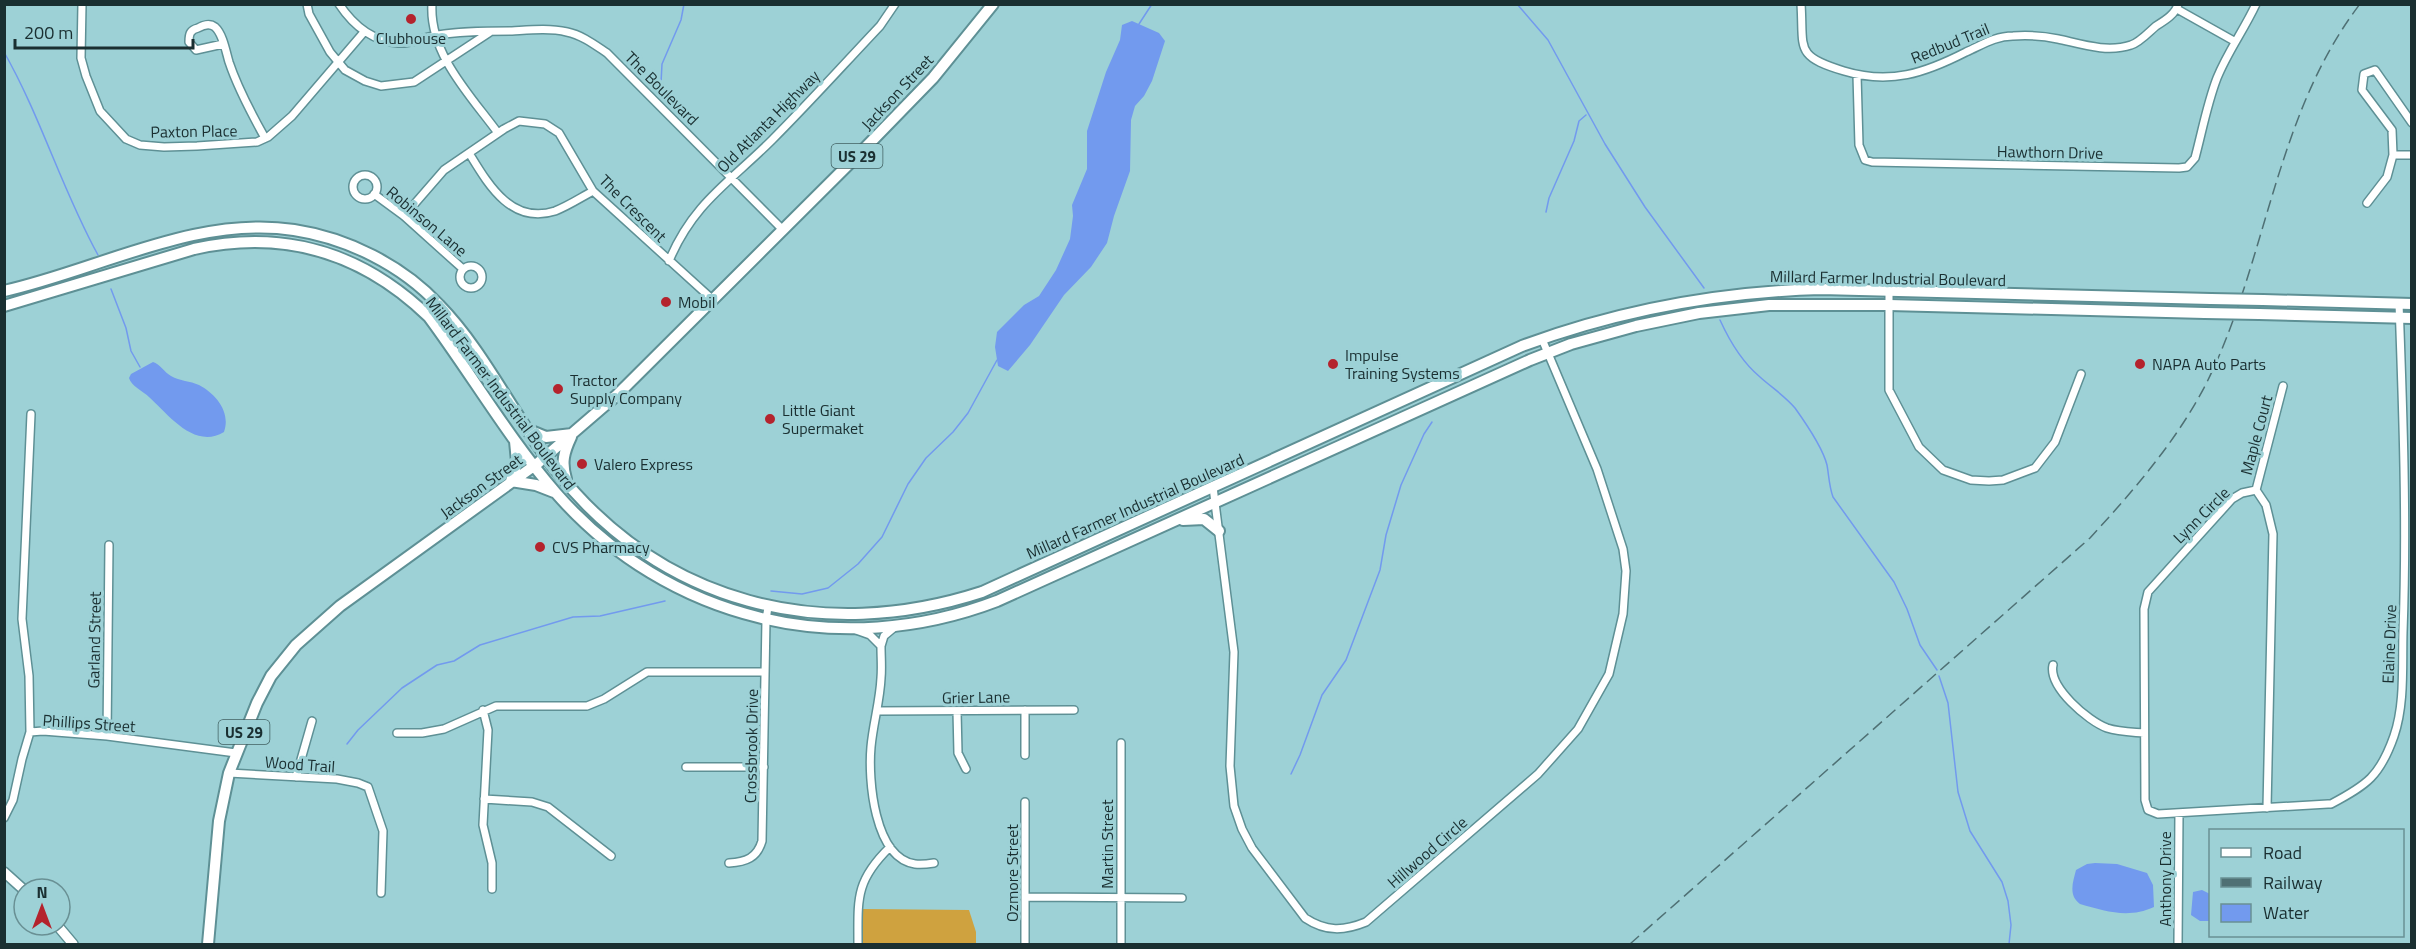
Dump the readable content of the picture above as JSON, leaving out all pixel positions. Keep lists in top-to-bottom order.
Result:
{
  "streets": {
    "main road": ["Jackson Street", "US 29", "Millard Farmer Industrial Boulevard"],
    "street": [
      "Redbud Trail",
      "The Boulevard",
      "Old Atlanta Highway",
      "Paxton Place",
      "Hawthorn Drive",
      "The Crescent",
      "Robinson Lane",
      "Maple Court",
      "Lynn Circle",
      "Garland Street",
      "Elaine Drive",
      "Grier Lane",
      "Phillips Street",
      "Crossbrook Drive",
      "Wood Trail",
      "Martin Street",
      "Hillwood Circle",
      "Ozmore Street",
      "Anthony Drive"
    ]
  },
  "crossings": [
    ["Redbud Trail", "Hawthorn Drive"],
    ["The Boulevard", "Jackson Street"],
    ["The Boulevard", "Old Atlanta Highway"],
    ["The Boulevard", "Paxton Place"],
    ["Jackson Street", "The Crescent"],
    ["Jackson Street", "Millard Farmer Industrial Boulevard"],
    ["Jackson Street", "Phillips Street"],
    ["Jackson Street", "Wood Trail"],
    ["Old Atlanta Highway", "The Crescent"],
    ["The Crescent", "Robinson Lane"],
    ["Millard Farmer Industrial Boulevard", "Elaine Drive"],
    ["Millard Farmer Industrial Boulevard", "Crossbrook Drive"],
    ["Millard Farmer Industrial Boulevard", "Hillwood Circle"],
    ["Maple Court", "Lynn Circle"],
    ["Lynn Circle", "Elaine Drive"],
    ["Lynn Circle", "Anthony Drive"],
    ["Garland Street", "Phillips Street"],
    ["Elaine Drive", "Anthony Drive"]
  ],
  "places": [
    "Clubhouse",
    "Mobil",
    "Impulse Training Systems",
    "NAPA Auto Parts",
    "Tractor Supply Company",
    "Little Giant Supermaket",
    "Valero Express",
    "CVS Pharmacy"
  ],
  "legend": ["Road", "Railway", "Water"],
  "scale_bar": "200 m",
  "north": "top"
}
